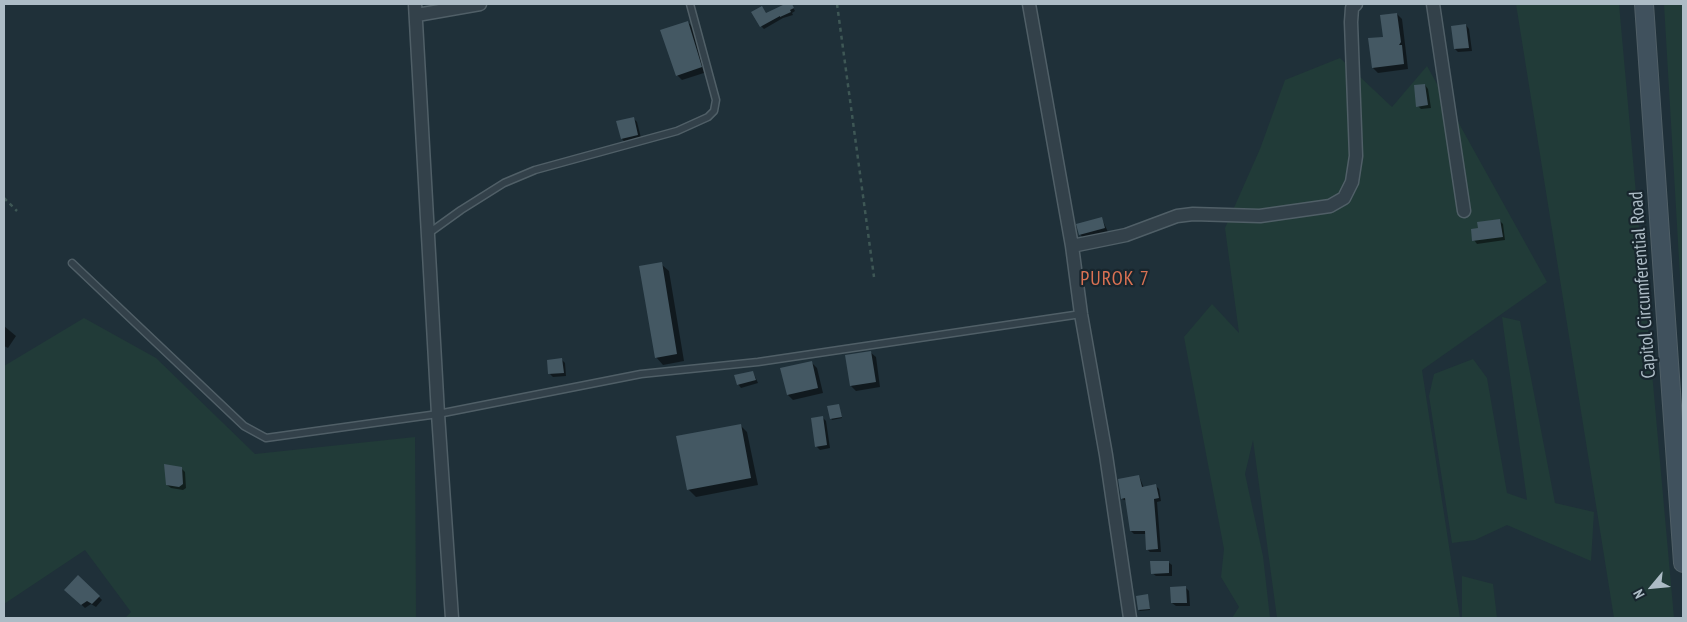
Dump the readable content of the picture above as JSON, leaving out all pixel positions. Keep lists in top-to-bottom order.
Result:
{
  "streets": {
    "main road": ["Capitol Circumferential Road"]
  },
  "districts": ["PUROK 7"],
  "north": "bottom left"
}
